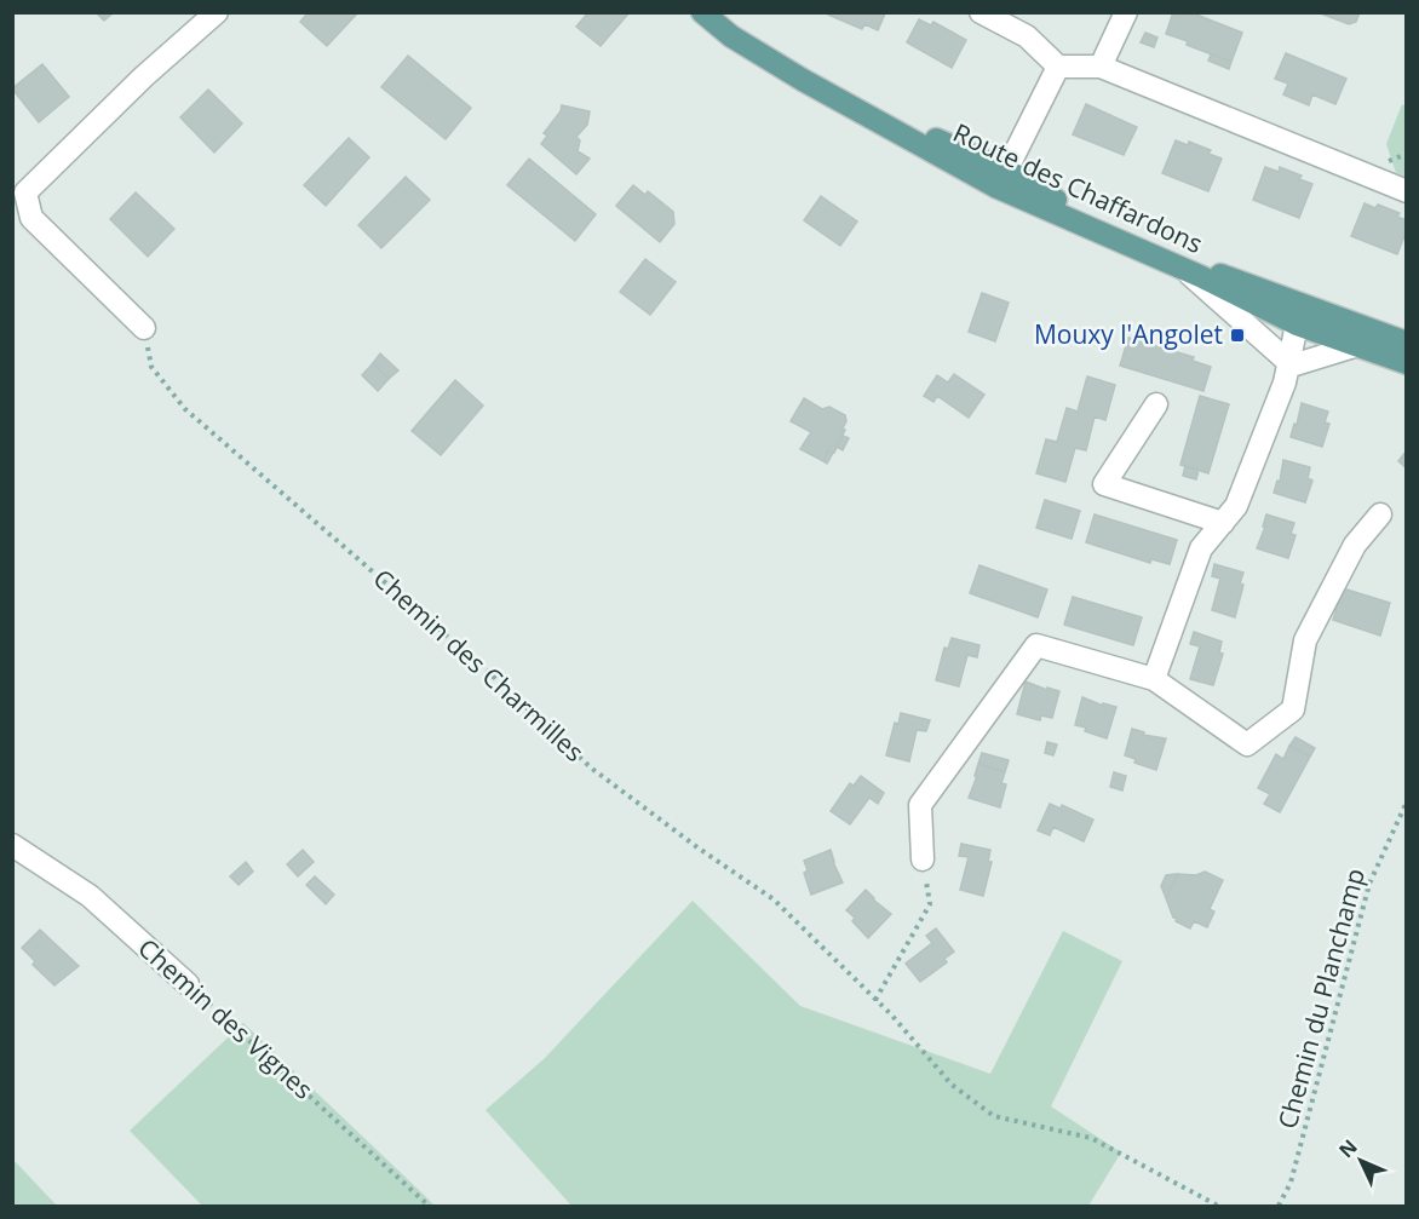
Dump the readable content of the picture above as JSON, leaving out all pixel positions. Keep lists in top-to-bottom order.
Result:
{
  "streets": {
    "main road": ["Route des Chaffardons"],
    "street": ["Chemin des Vignes"],
    "path": ["Chemin des Charmilles", "Chemin du Planchamp"]
  },
  "places": {
    "transit": ["Mouxy l'Angolet"]
  },
  "north": "top left"
}
